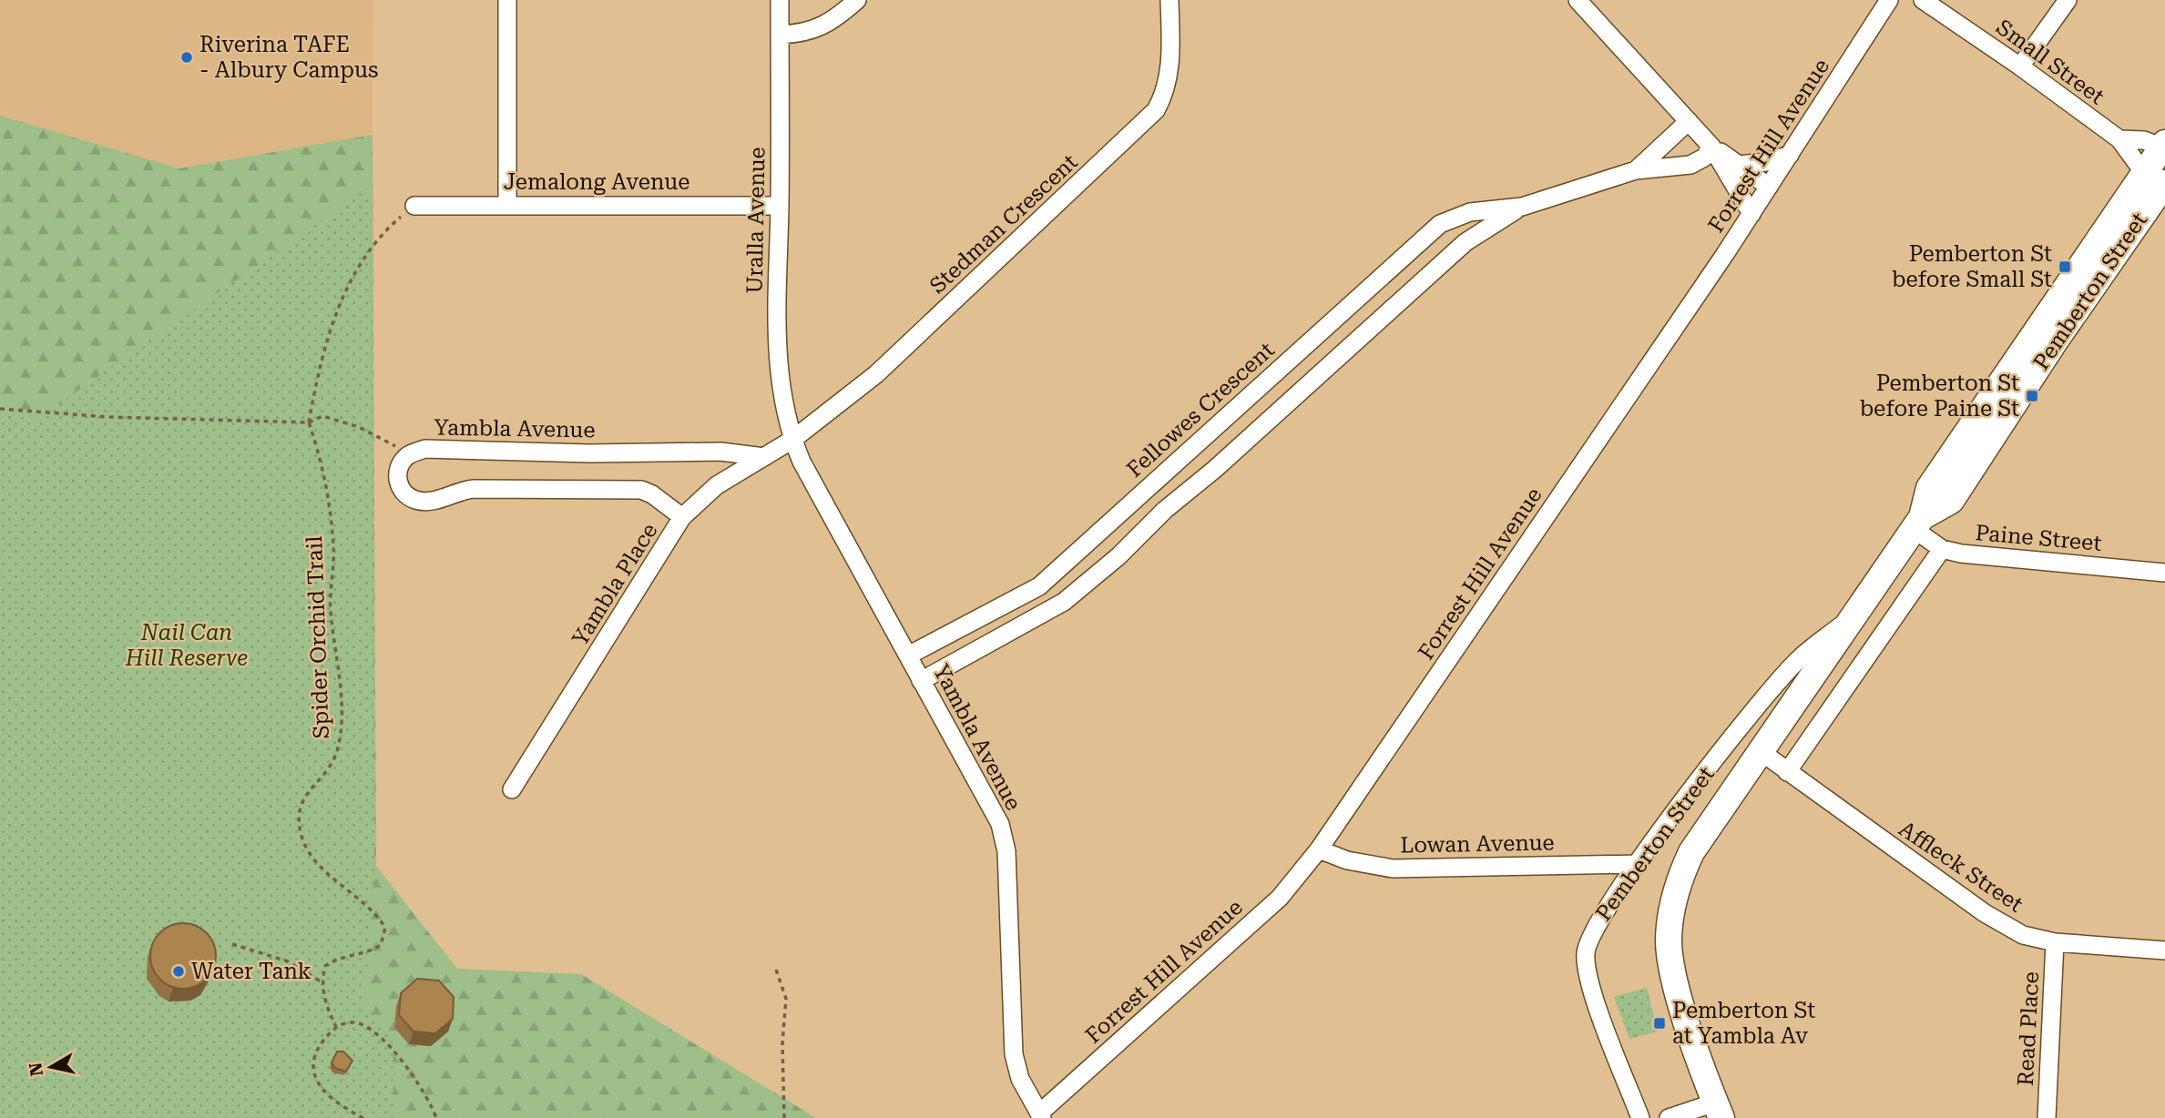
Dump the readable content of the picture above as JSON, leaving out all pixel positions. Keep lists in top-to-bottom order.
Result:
{
  "streets": {
    "main road": ["Pemberton Street"],
    "street": [
      "Small Street",
      "Forrest Hill Avenue",
      "Jemalong Avenue",
      "Uralla Avenue",
      "Stedman Crescent",
      "Fellowes Crescent",
      "Yambla Avenue",
      "Paine Street",
      "Yambla Place",
      "Lowan Avenue",
      "Affleck Street",
      "Read Place"
    ],
    "path": ["Spider Orchid Trail"]
  },
  "crossings": [
    ["Small Street", "Pemberton Street"],
    ["Forrest Hill Avenue", "Yambla Avenue"],
    ["Forrest Hill Avenue", "Lowan Avenue"],
    ["Jemalong Avenue", "Uralla Avenue"],
    ["Uralla Avenue", "Stedman Crescent"],
    ["Uralla Avenue", "Yambla Avenue"],
    ["Uralla Avenue", "Yambla Place"],
    ["Stedman Crescent", "Yambla Avenue"],
    ["Stedman Crescent", "Yambla Place"],
    ["Pemberton Street", "Paine Street"],
    ["Pemberton Street", "Lowan Avenue"],
    ["Pemberton Street", "Affleck Street"],
    ["Fellowes Crescent", "Yambla Avenue"],
    ["Yambla Avenue", "Yambla Place"],
    ["Affleck Street", "Read Place"]
  ],
  "parks": ["Nail Can Hill Reserve"],
  "places": {
    "other": ["Riverina TAFE - Albury Campus", "Water Tank"],
    "transit": ["Pemberton St before Small St", "Pemberton St before Paine St", "Pemberton St at Yambla Av"]
  },
  "north": "left"
}
